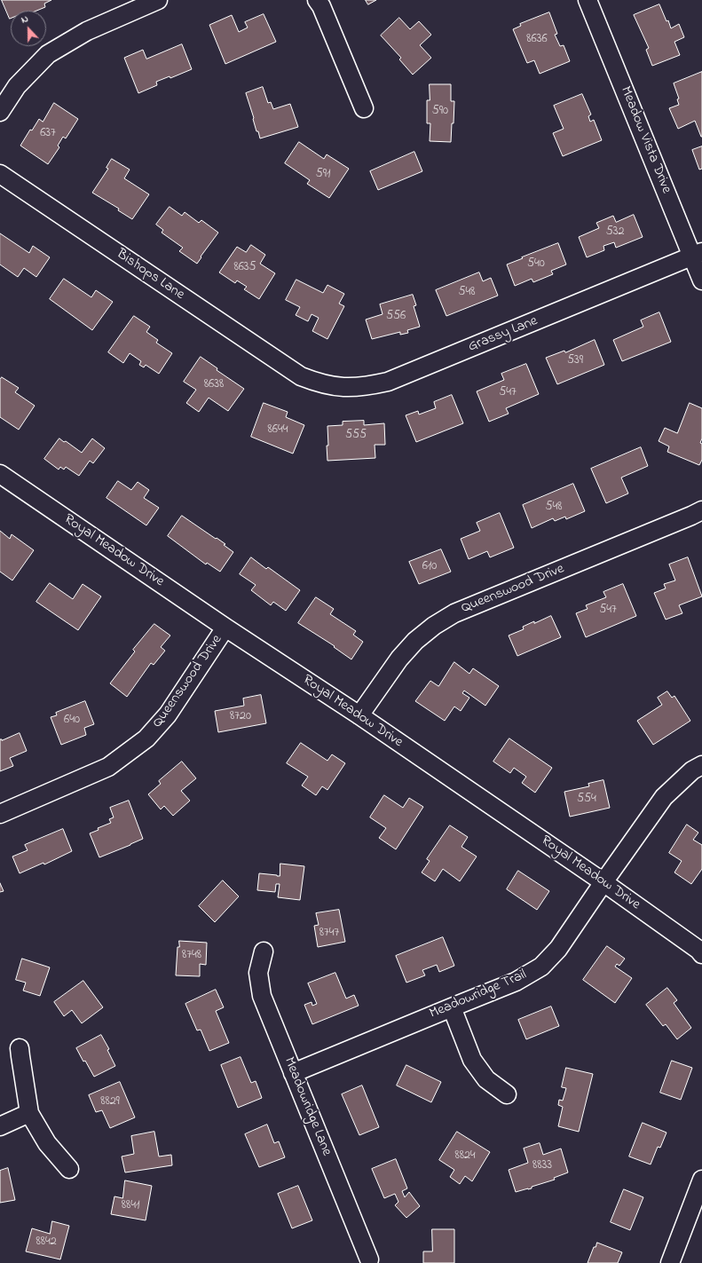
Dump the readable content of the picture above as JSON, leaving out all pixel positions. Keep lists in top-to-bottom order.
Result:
{
  "streets": {
    "street": [
      "Meadow Vista Drive",
      "Bishops Lane",
      "Grassy Lane",
      "Royal Meadow Drive",
      "Queenswood Drive",
      "Meadowridge Trail",
      "Meadowridge Lane"
    ]
  },
  "crossings": [
    ["Meadow Vista Drive", "Grassy Lane"],
    ["Bishops Lane", "Grassy Lane"],
    ["Royal Meadow Drive", "Queenswood Drive"],
    ["Royal Meadow Drive", "Meadowridge Trail"],
    ["Meadowridge Trail", "Meadowridge Lane"]
  ],
  "house_numbers": [
    "8636",
    "590",
    "637",
    "591",
    "532",
    "540",
    "8635",
    "548",
    "556",
    "539",
    "8638",
    "547",
    "8644",
    "555",
    "548",
    "610",
    "547",
    "8720",
    "640",
    "554",
    "8747",
    "8748",
    "8829",
    "8824",
    "8833",
    "8841",
    "8842"
  ],
  "north": "top"
}
